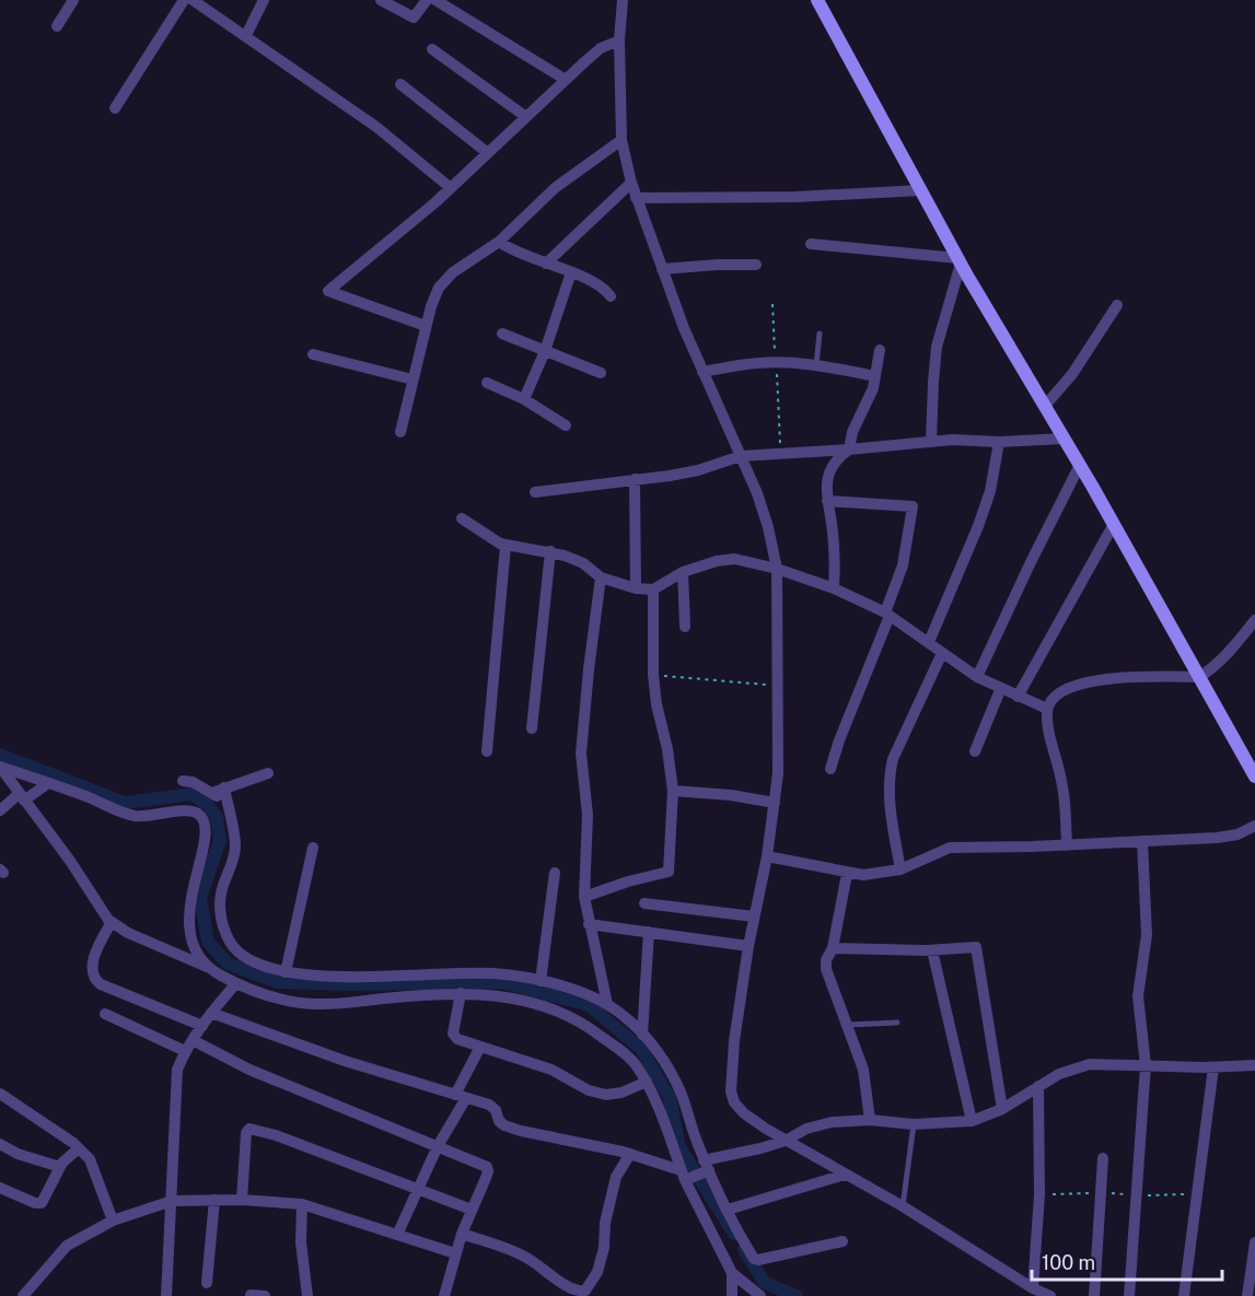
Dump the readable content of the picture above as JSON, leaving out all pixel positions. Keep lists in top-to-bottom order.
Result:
{
  "scale_bar": "100 m"
}
